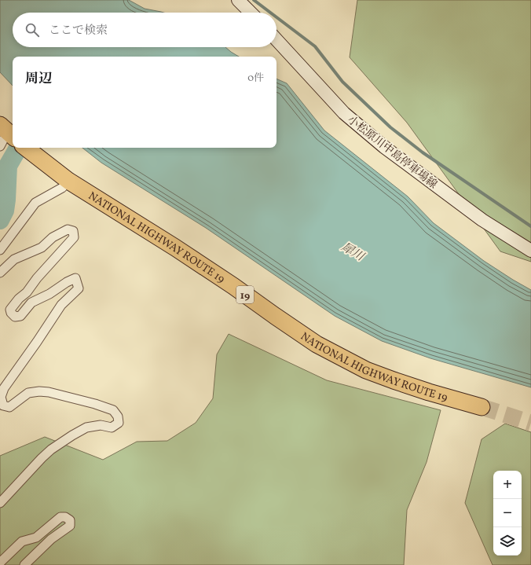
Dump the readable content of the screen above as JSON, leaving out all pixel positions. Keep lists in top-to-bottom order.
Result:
{
  "streets": {
    "highway": ["NATIONAL HIGHWAY ROUTE 19", "19"],
    "main road": ["小松原川中島停車場線"]
  },
  "water": ["犀川"],
  "page": {
    "search": "ここで検索",
    "heading": ["周辺", "0件"],
    "map_buttons": ["+", "−"]
  }
}
